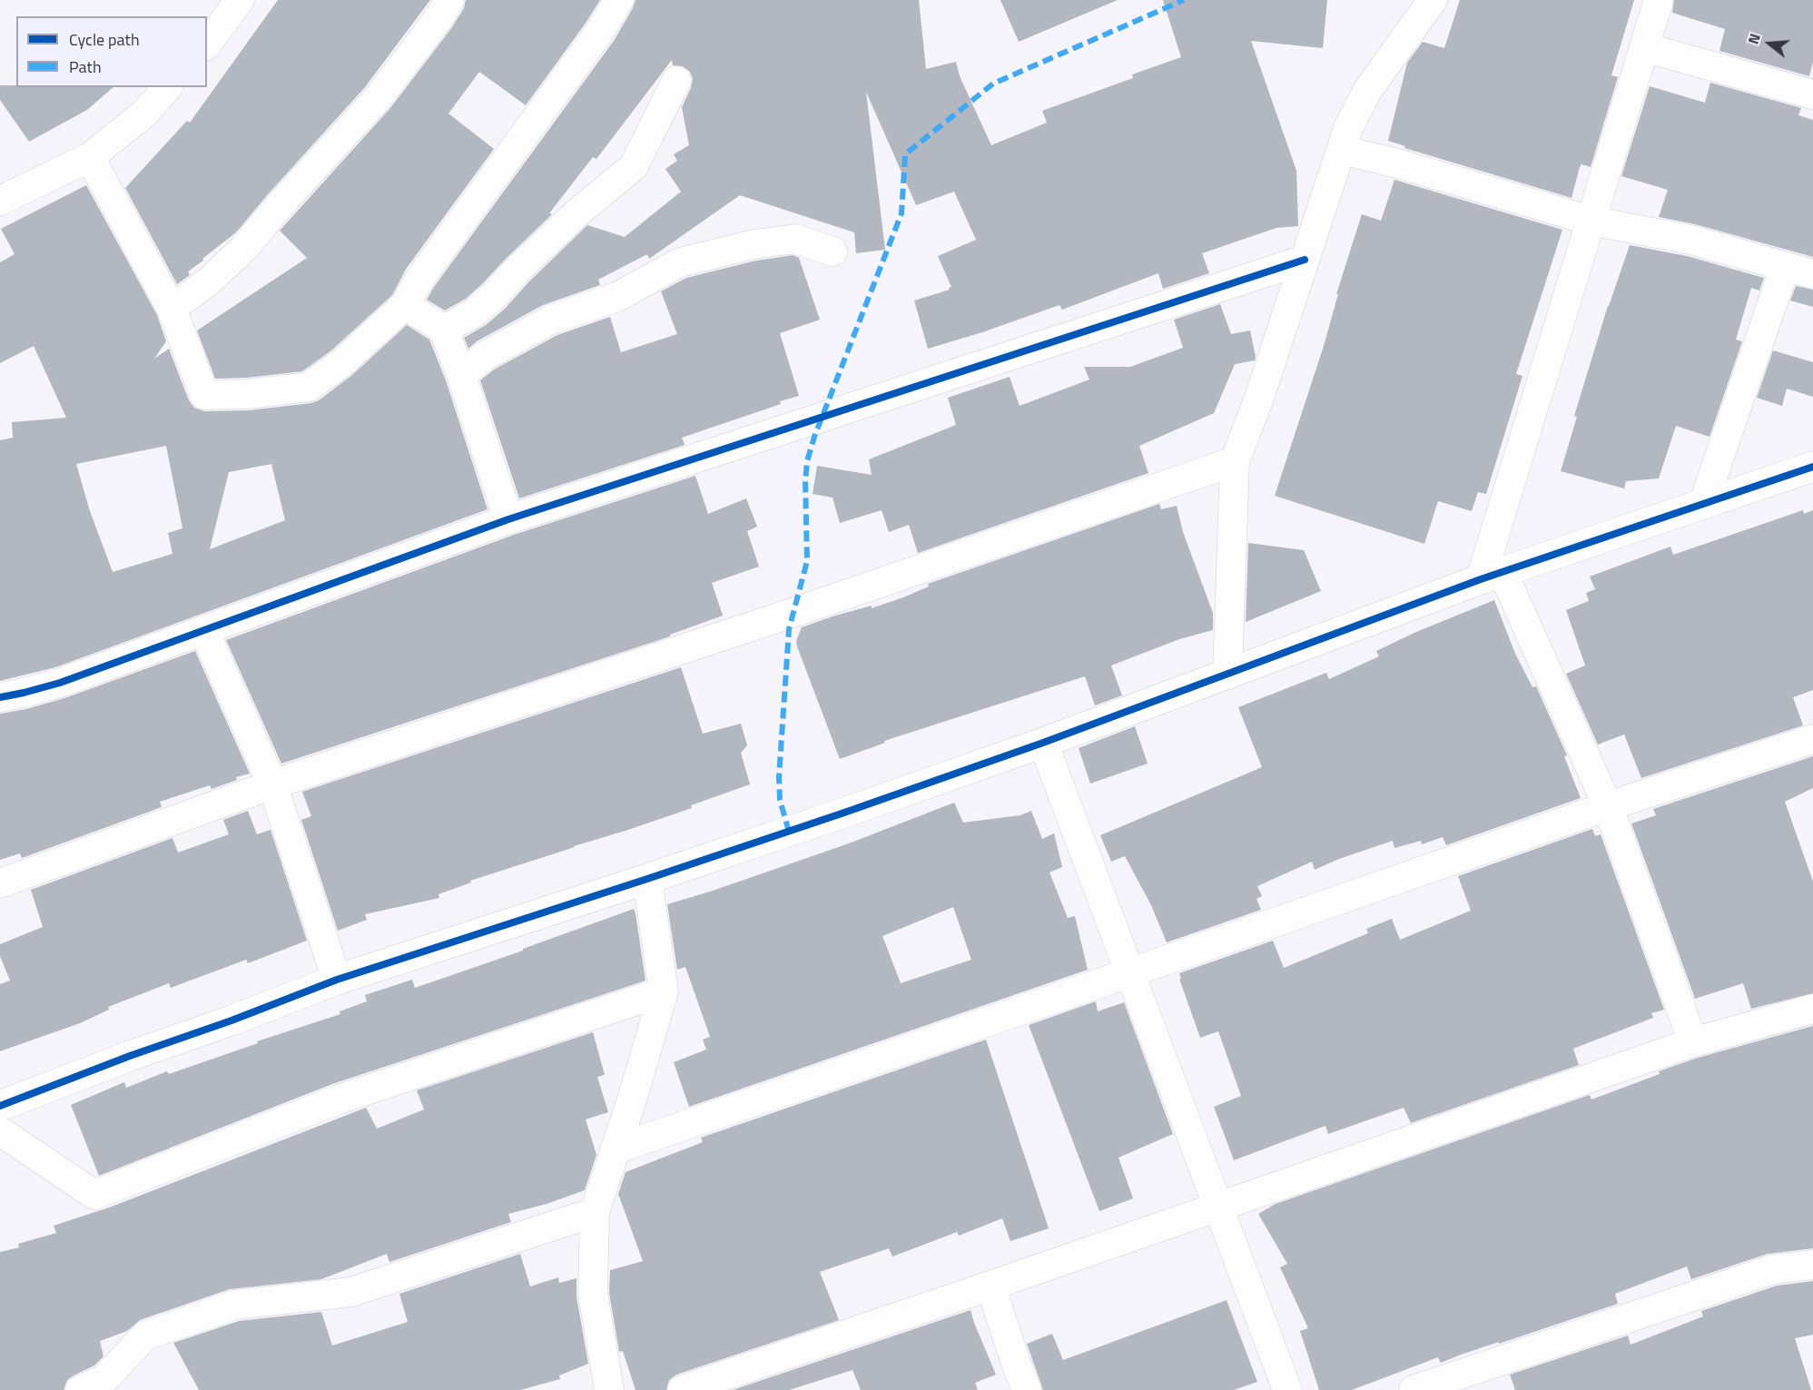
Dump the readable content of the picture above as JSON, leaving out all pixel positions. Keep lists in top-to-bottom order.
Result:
{
  "legend": ["Cycle path", "Path"],
  "north": "left"
}
